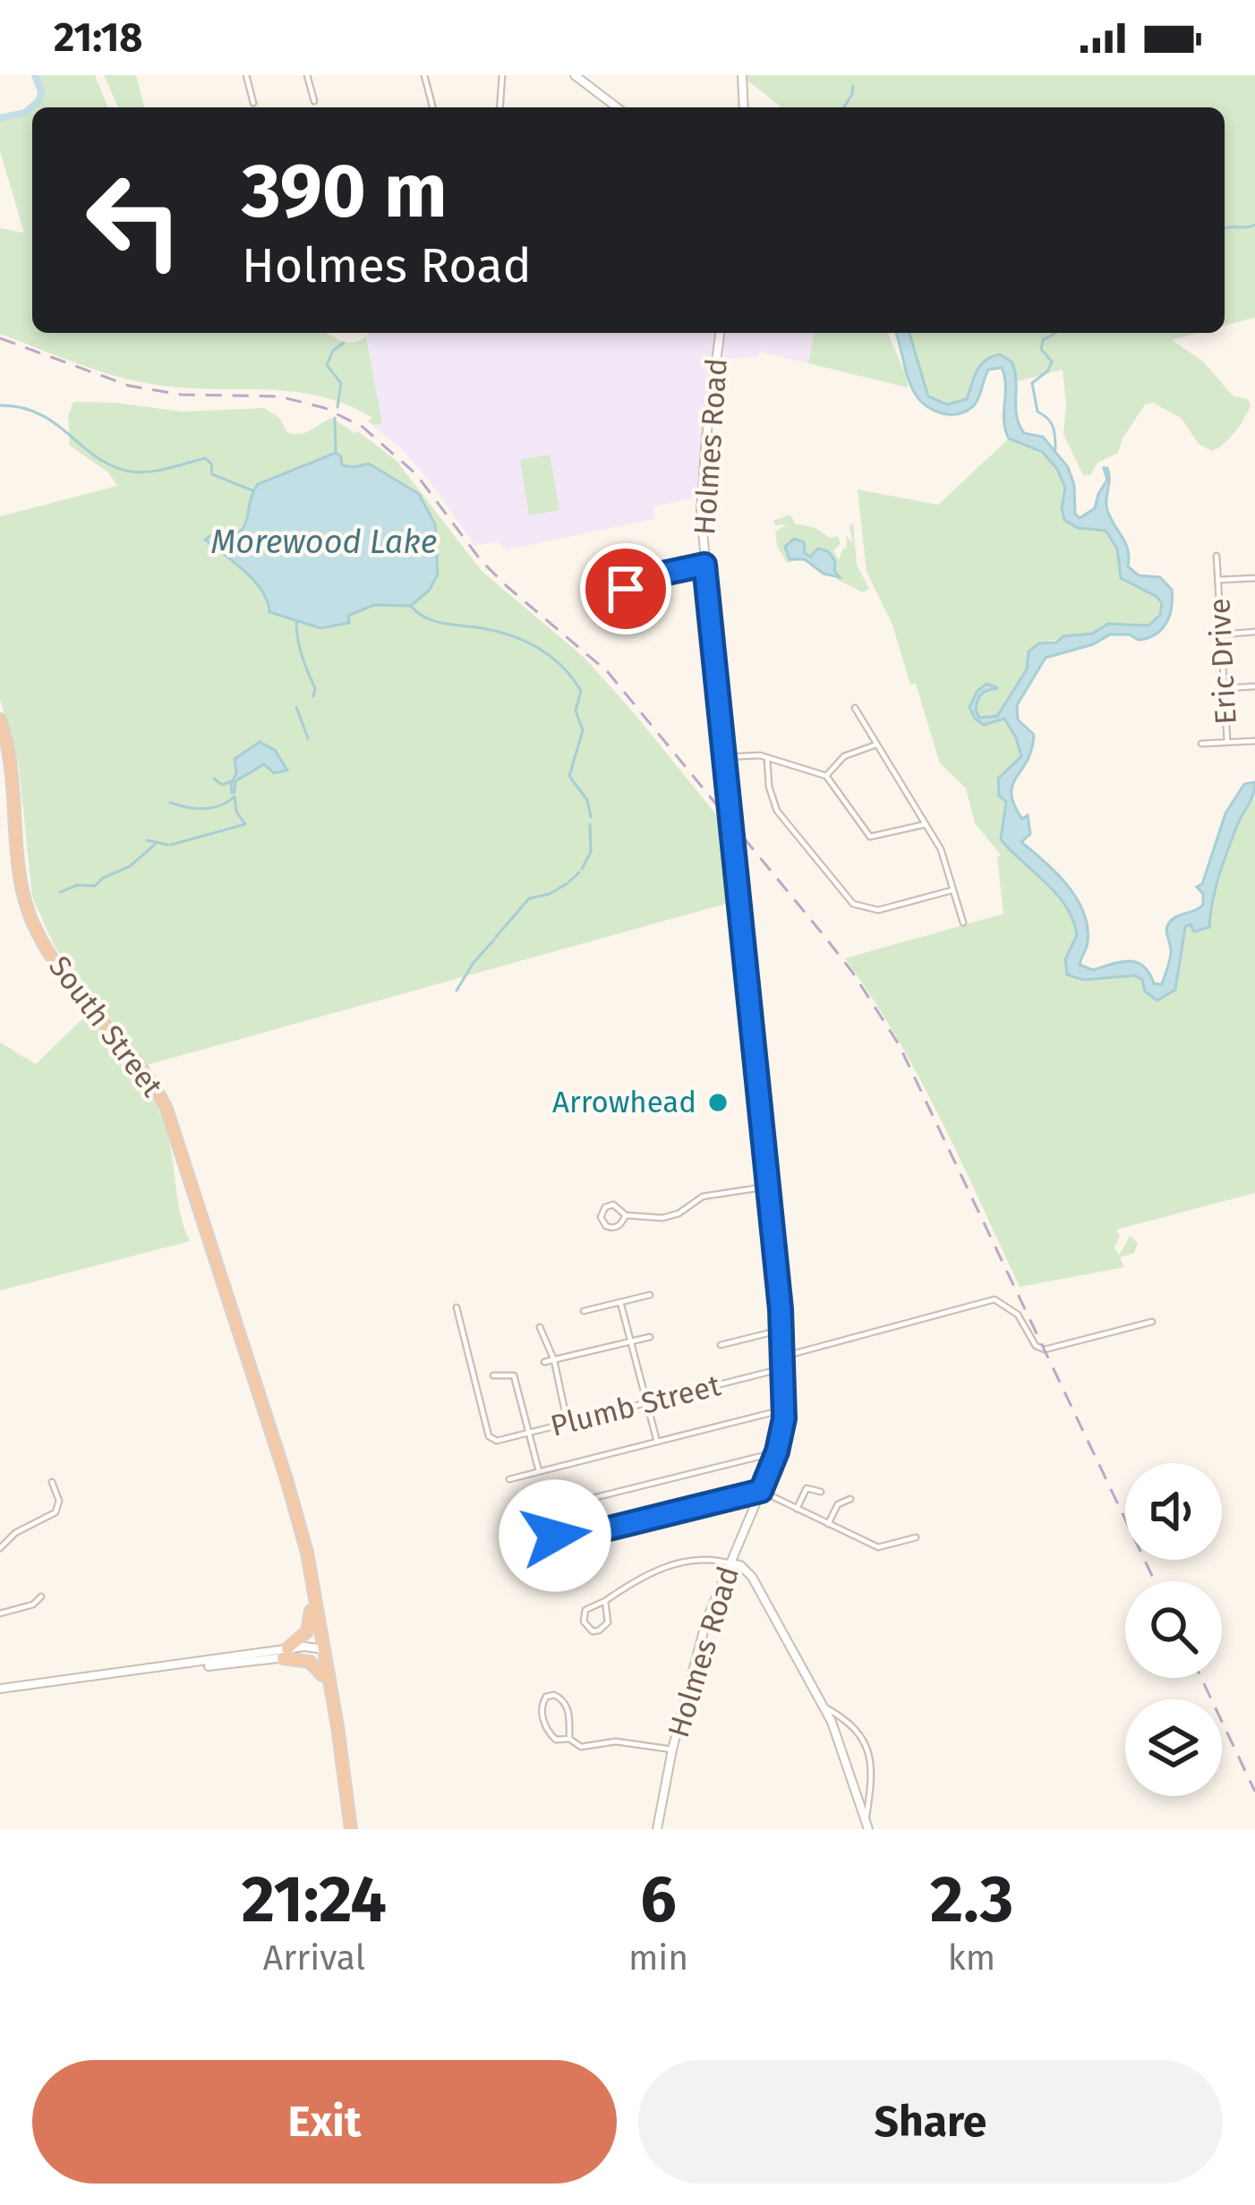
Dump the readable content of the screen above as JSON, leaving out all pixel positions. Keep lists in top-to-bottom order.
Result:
{
  "streets": {
    "highway": ["South Street"],
    "street": ["Holmes Road", "Eric Drive", "Plumb Street"]
  },
  "crossings": [
    ["Holmes Road", "Plumb Street"]
  ],
  "water": ["Morewood Lake"],
  "places": ["Arrowhead"],
  "page": {
    "status": "21:18",
    "turn": ["390 m", "Holmes Road"],
    "eta": [
      "21:24",
      "Arrival",
      "6",
      "min",
      "2.3",
      "km"
    ],
    "buttons": ["Exit", "Share"]
  }
}
